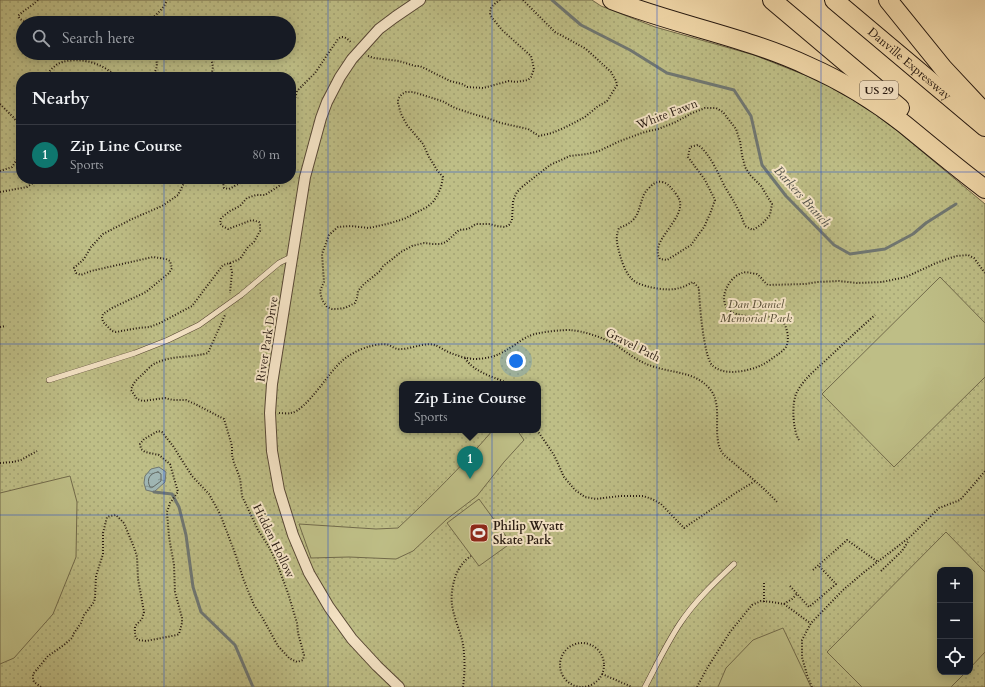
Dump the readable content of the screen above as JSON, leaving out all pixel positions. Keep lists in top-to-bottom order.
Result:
{
  "streets": {
    "highway": ["Danville Expressway", "US 29"],
    "street": ["River Park Drive"],
    "path": ["White Fawn", "Gravel Path", "Hidden Hollow"]
  },
  "crossings": [
    ["River Park Drive", "Gravel Path"]
  ],
  "water": ["Barkers Branch"],
  "parks": ["Dan Daniel Memorial Park"],
  "places": {
    "sports": ["Philip Wyatt Skate Park"]
  },
  "page": {
    "search": "Search here",
    "heading": "Nearby",
    "list": [
      {
        "mark": "1",
        "name": "Zip Line Course",
        "note": "Sports",
        "value": "80 m"
      }
    ],
    "popup": ["Zip Line Course", "Sports"],
    "pins": "1",
    "map_buttons": ["+", "−"]
  }
}
